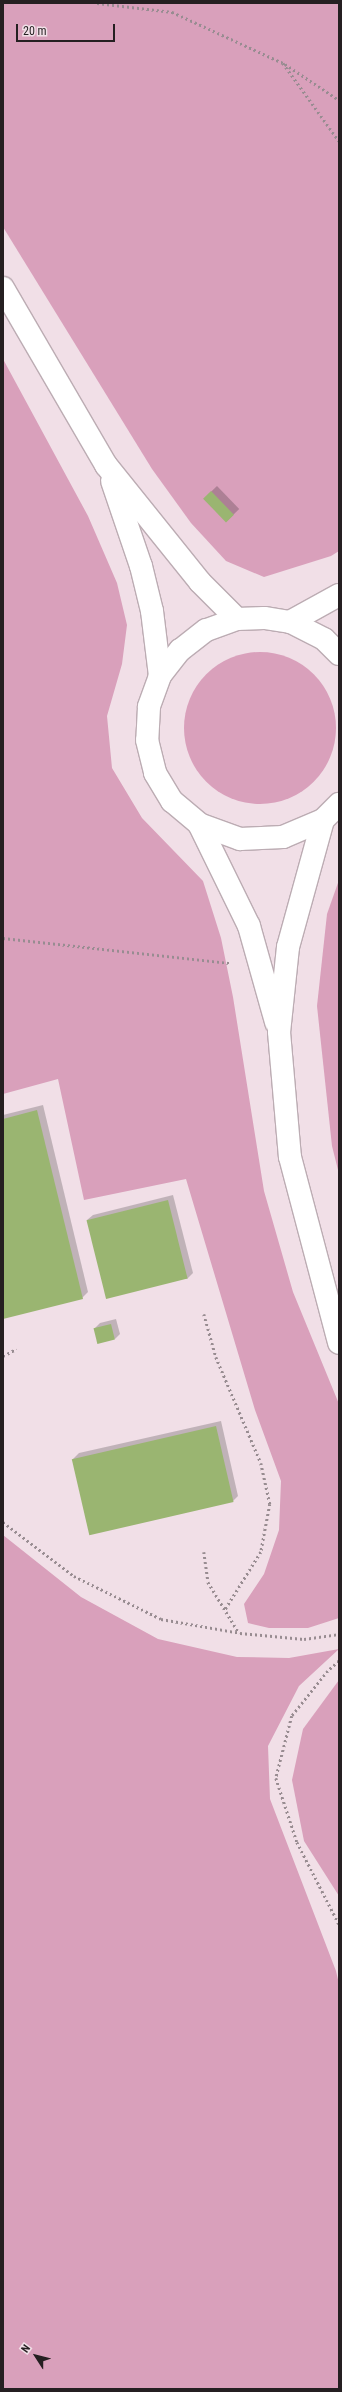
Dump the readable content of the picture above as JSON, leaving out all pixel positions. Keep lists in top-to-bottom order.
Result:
{
  "scale_bar": "20 m",
  "north": "top left"
}
